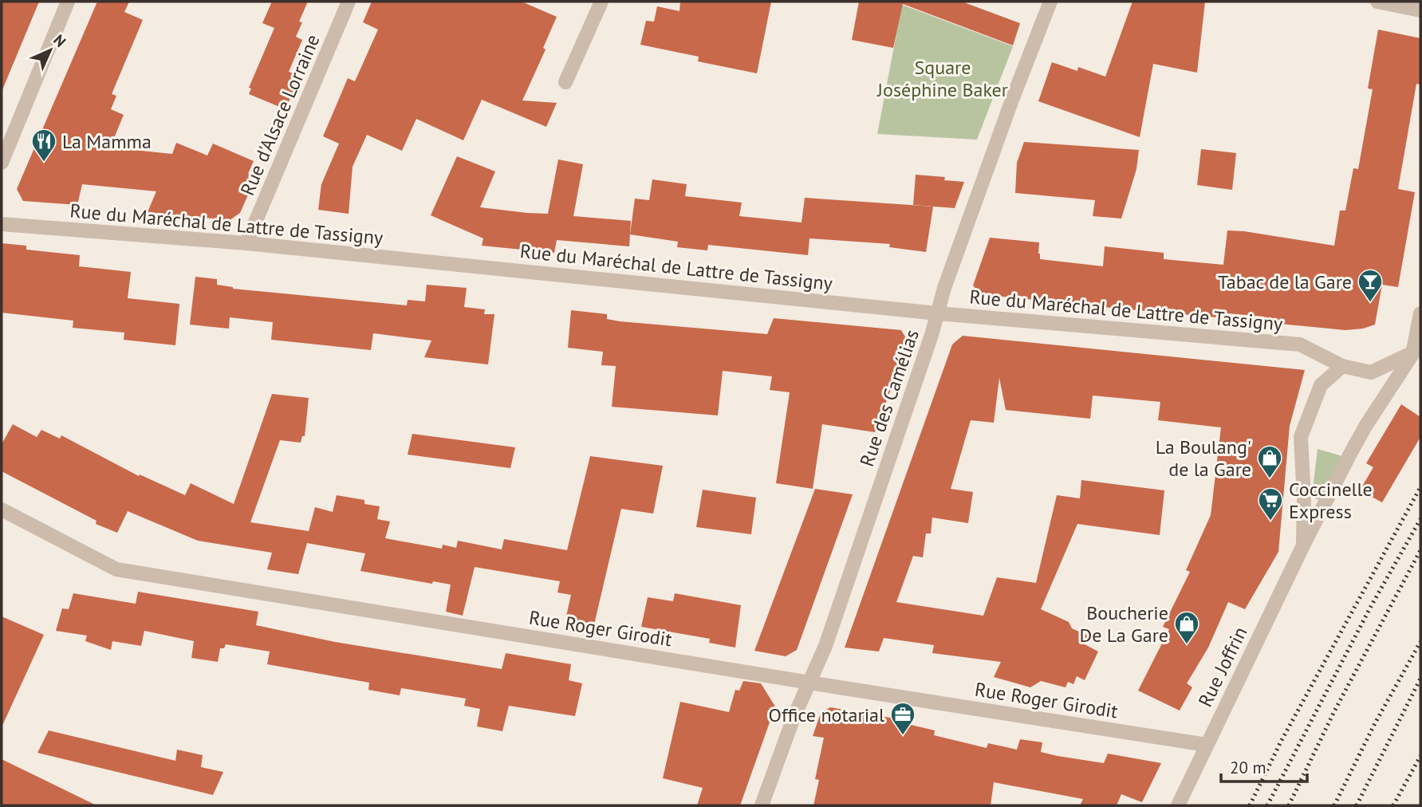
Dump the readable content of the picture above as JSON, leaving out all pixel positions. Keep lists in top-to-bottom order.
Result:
{
  "streets": {
    "street": [
      "Rue d'Alsace Lorraine",
      "Rue du Maréchal de Lattre de Tassigny",
      "Rue des Camélias",
      "Rue Roger Girodit",
      "Rue Joffrin"
    ]
  },
  "crossings": [
    ["Rue d'Alsace Lorraine", "Rue du Maréchal de Lattre de Tassigny"],
    ["Rue du Maréchal de Lattre de Tassigny", "Rue des Camélias"],
    ["Rue du Maréchal de Lattre de Tassigny", "Rue Joffrin"],
    ["Rue des Camélias", "Rue Roger Girodit"],
    ["Rue Roger Girodit", "Rue Joffrin"]
  ],
  "parks": ["Square Joséphine Baker"],
  "places": {
    "restaurant": ["La Mamma"],
    "bar": ["Tabac de la Gare"],
    "shop": ["La Boulang' de la Gare", "Boucherie De La Gare"],
    "supermarket": ["Coccinelle Express"],
    "office": ["Office notarial"]
  },
  "scale_bar": "20 m",
  "north": "top right"
}
